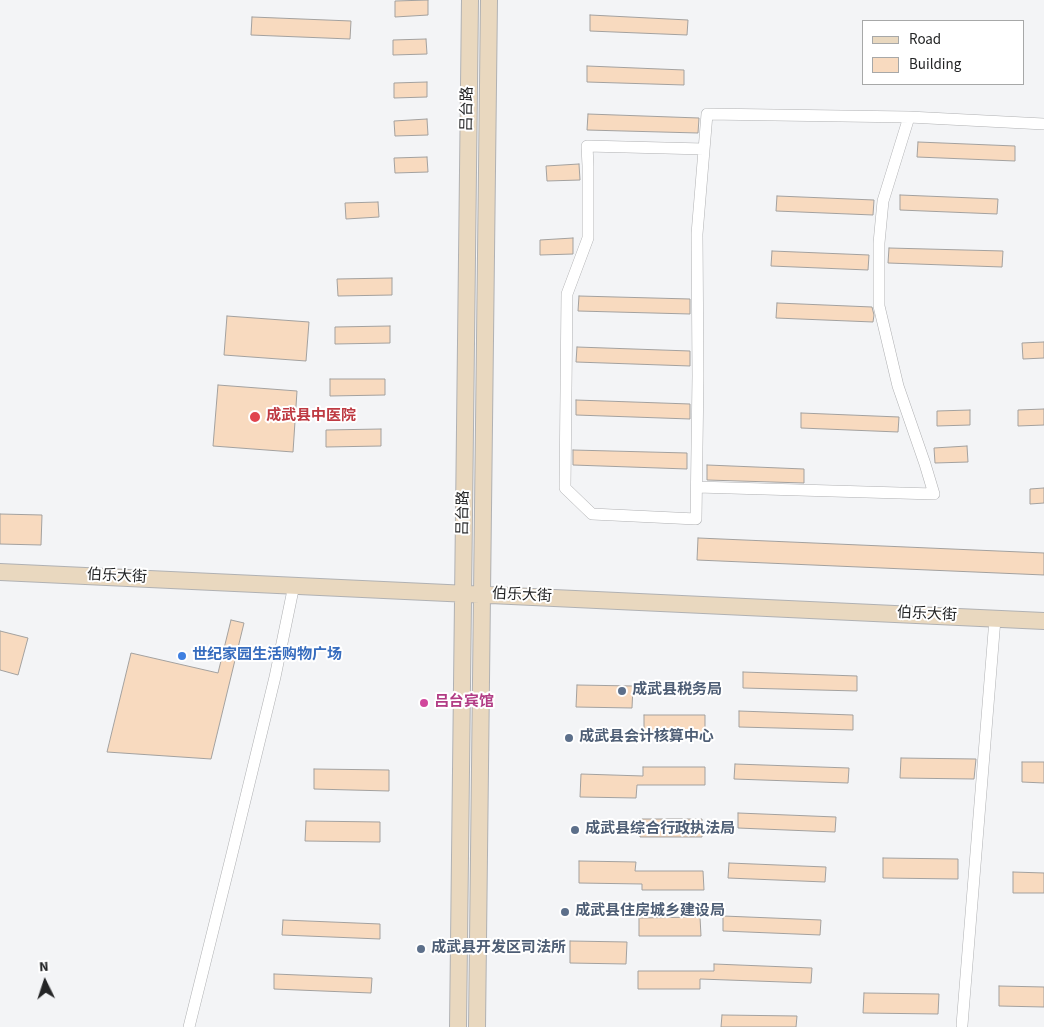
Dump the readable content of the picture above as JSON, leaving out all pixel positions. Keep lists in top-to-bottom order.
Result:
{
  "streets": {
    "main road": ["吕台路", "伯乐大街"]
  },
  "crossings": [
    ["吕台路", "伯乐大街"]
  ],
  "places": [
    "成武县中医院",
    "世纪家园生活购物广场",
    "成武县税务局",
    "吕台宾馆",
    "成武县会计核算中心",
    "成武县综合行政执法局",
    "成武县住房城乡建设局",
    "成武县开发区司法所"
  ],
  "legend": ["Road", "Building"],
  "north": "top"
}
